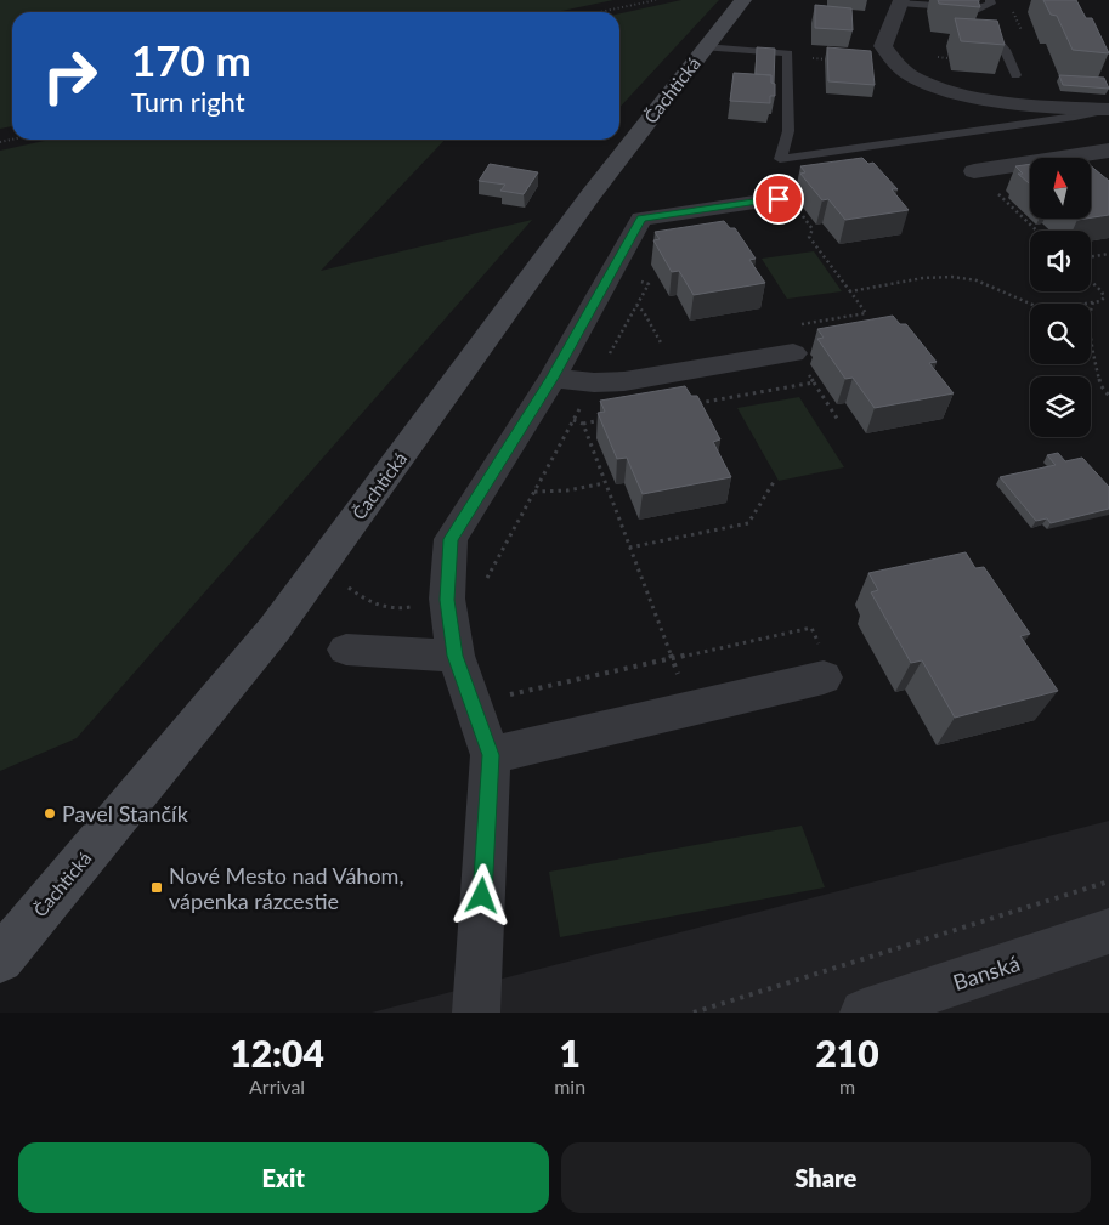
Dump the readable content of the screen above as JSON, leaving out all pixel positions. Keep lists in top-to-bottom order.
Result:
{
  "streets": {
    "main road": ["Čachtická"],
    "street": ["Banská"]
  },
  "places": {
    "other": ["Pavel Stančík"],
    "transit": ["Nové Mesto nad Váhom, vápenka rázcestie"]
  },
  "north": "top",
  "page": {
    "turn": ["170 m", "Turn right"],
    "eta": [
      "12:04",
      "Arrival",
      "1",
      "min",
      "210",
      "m"
    ],
    "buttons": ["Exit", "Share"]
  }
}
